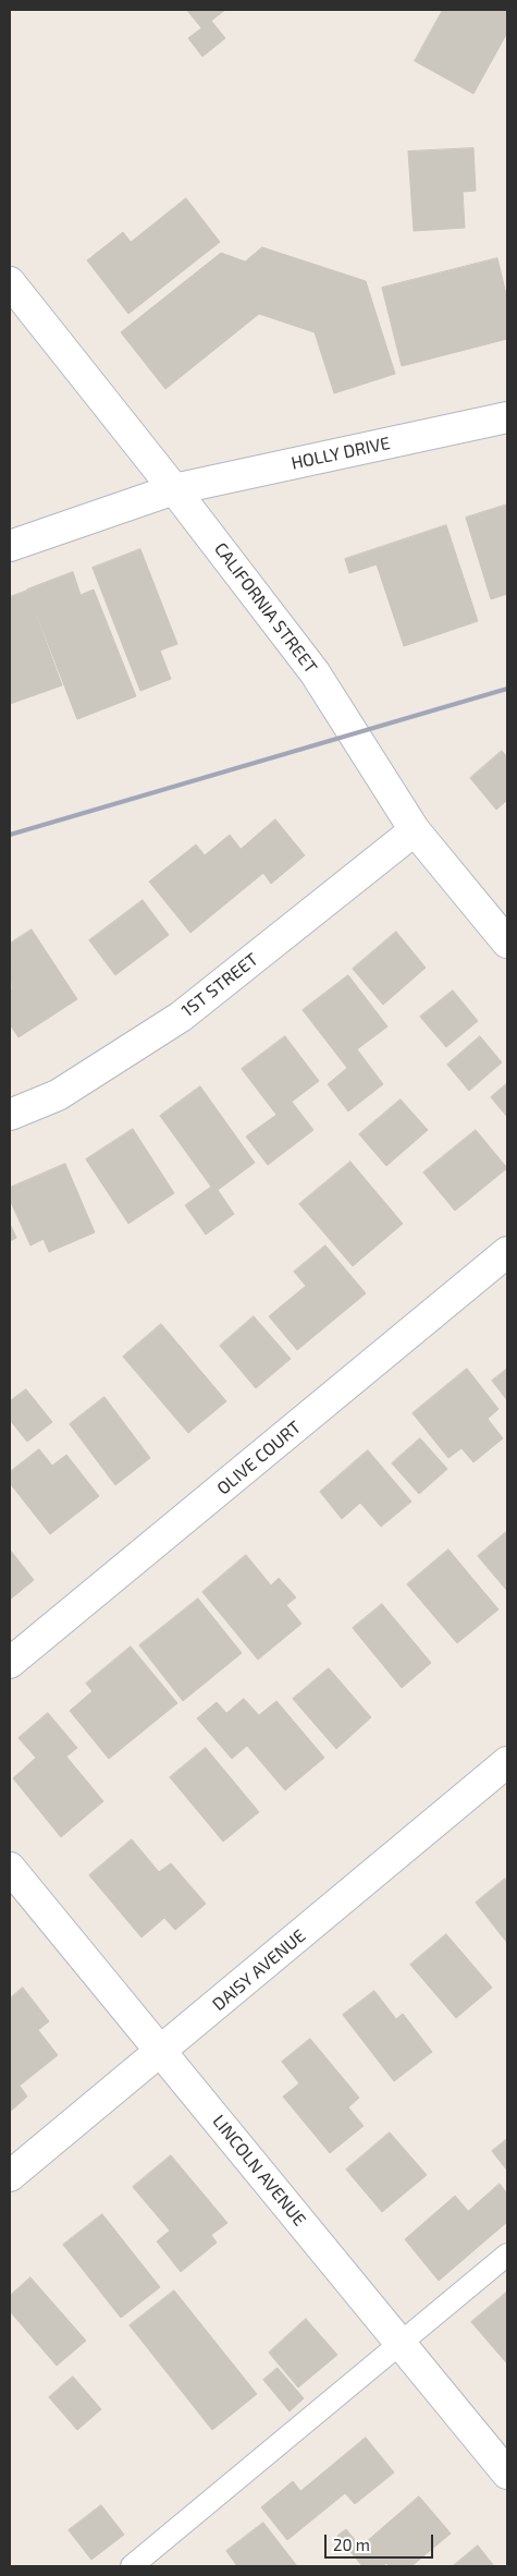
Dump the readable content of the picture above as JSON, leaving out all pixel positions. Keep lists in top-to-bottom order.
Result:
{
  "streets": {
    "street": [
      "HOLLY DRIVE",
      "CALIFORNIA STREET",
      "1ST STREET",
      "OLIVE COURT",
      "DAISY AVENUE",
      "LINCOLN AVENUE"
    ]
  },
  "crossings": [
    ["HOLLY DRIVE", "CALIFORNIA STREET"],
    ["CALIFORNIA STREET", "1ST STREET"],
    ["DAISY AVENUE", "LINCOLN AVENUE"]
  ],
  "scale_bar": "20 m"
}
